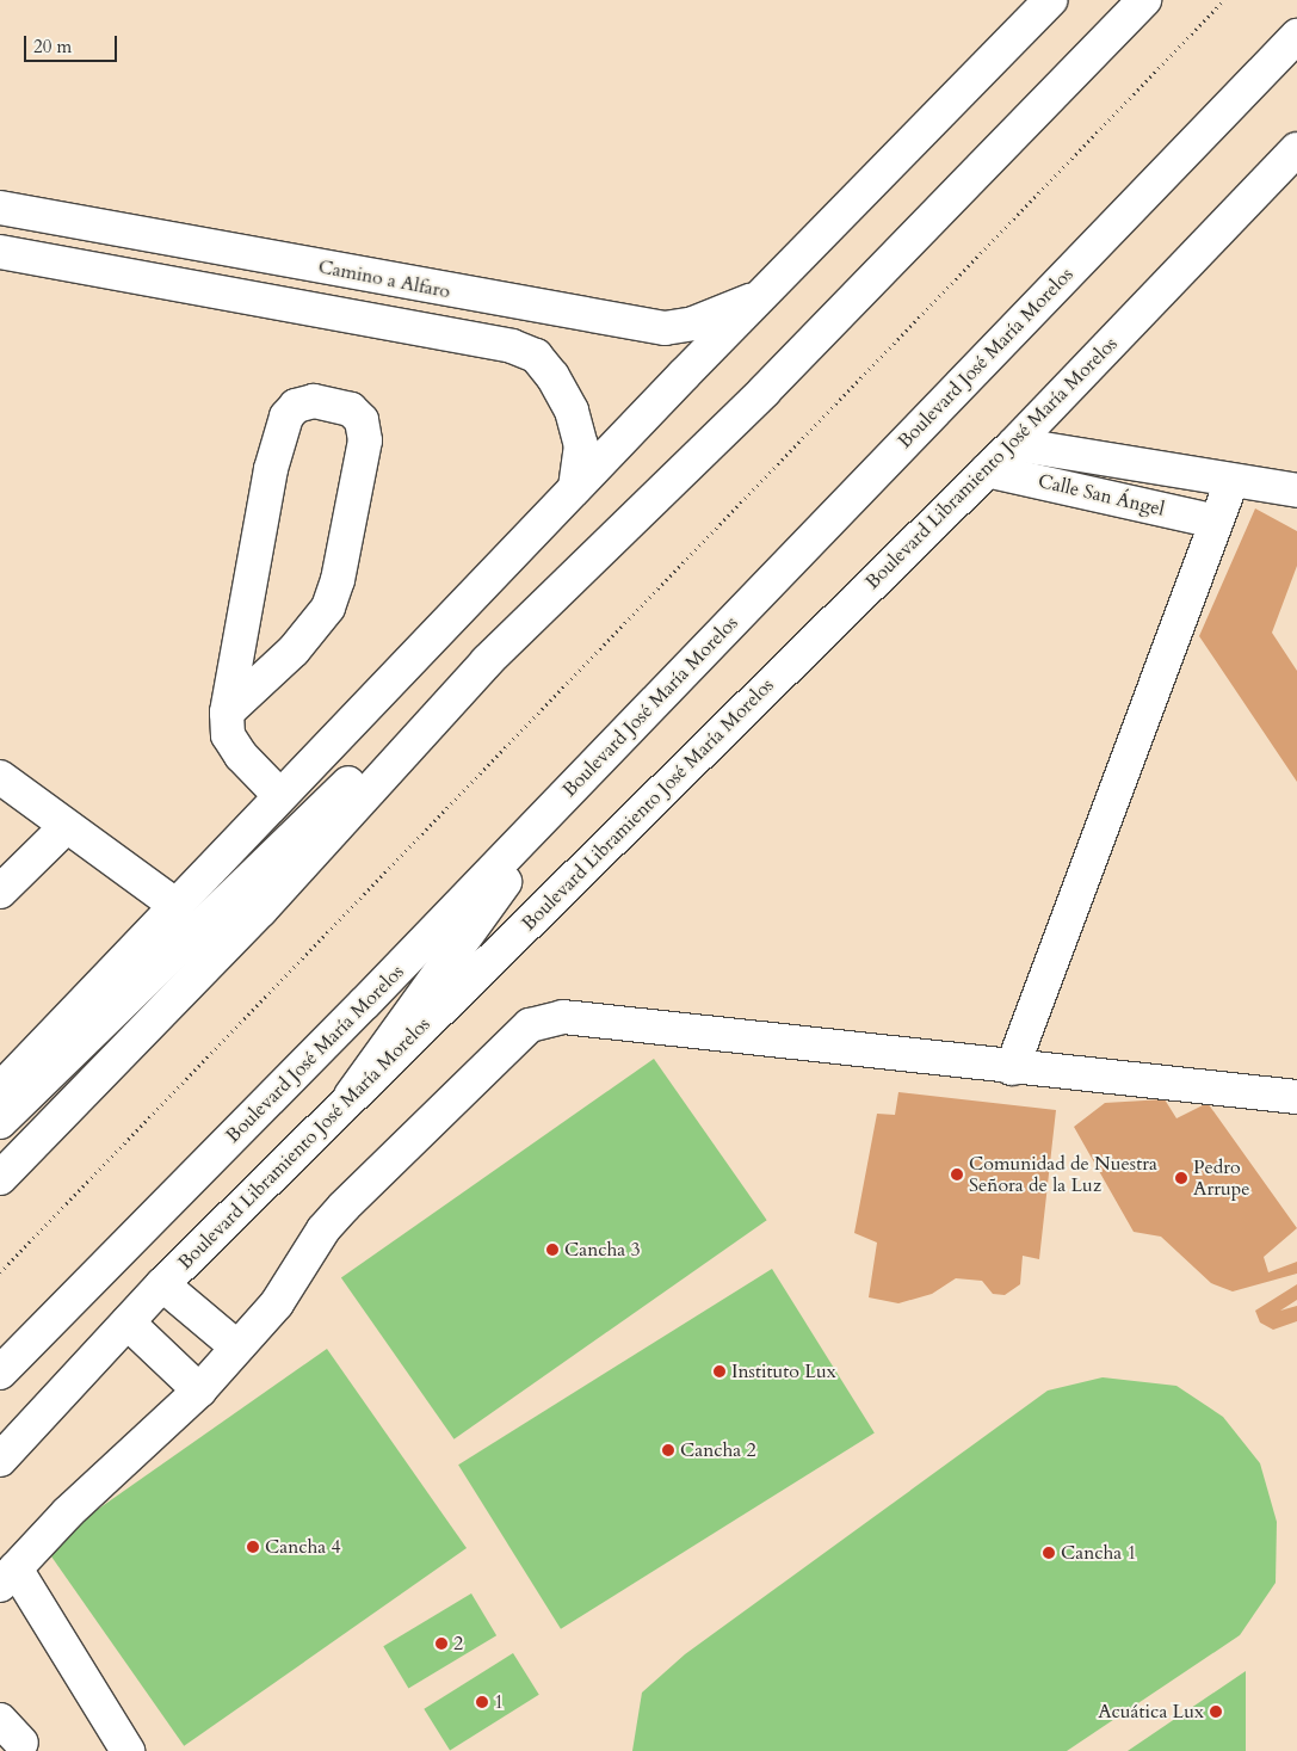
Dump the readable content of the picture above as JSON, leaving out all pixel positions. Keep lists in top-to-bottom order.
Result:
{
  "streets": {
    "street": [
      "Camino a Alfaro",
      "Boulevard José María Morelos",
      "Boulevard Libramiento José María Morelos",
      "Calle San Ángel"
    ]
  },
  "crossings": [
    ["Boulevard Libramiento José María Morelos", "Calle San Ángel"]
  ],
  "places": [
    "Comunidad de Nuestra Señora de la Luz",
    "Pedro Arrupe",
    "Cancha 3",
    "Instituto Lux",
    "Cancha 2",
    "Cancha 4",
    "Cancha 1",
    "2",
    "1",
    "Acuática Lux"
  ],
  "scale_bar": "20 m"
}
